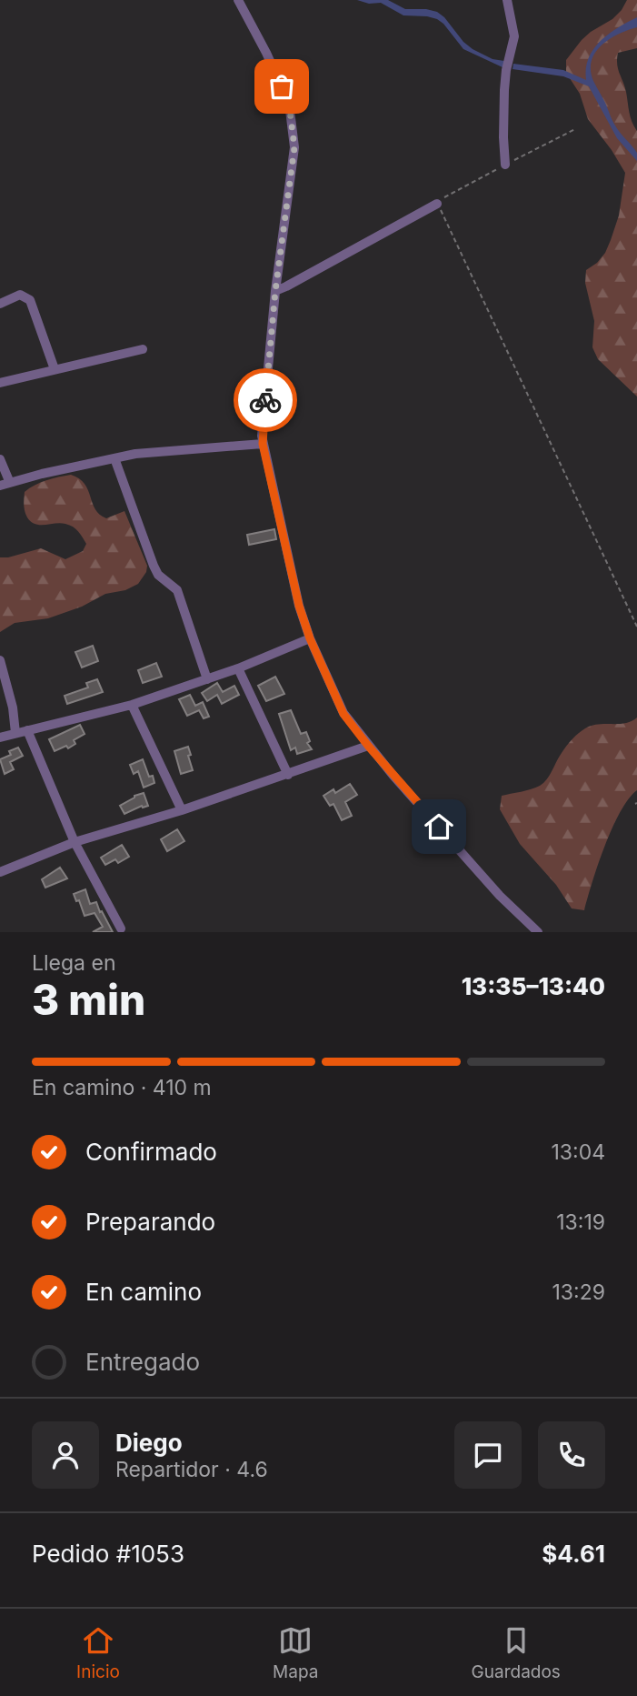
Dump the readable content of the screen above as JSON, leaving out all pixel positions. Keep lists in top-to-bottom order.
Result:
{
  "page": {
    "heading": ["3 min", "Llega en", "13:35–13:40"],
    "panel": [
      "Diego",
      "Repartidor · 4.6",
      "Pedido #1053",
      "$4.61"
    ],
    "bar": "En camino · 410 m",
    "list": [
      ["Confirmado", "13:04"],
      ["Preparando", "13:19"],
      ["En camino", "13:29"],
      "Entregado"
    ],
    "tabs": ["Inicio", "Mapa", "Guardados"]
  }
}
